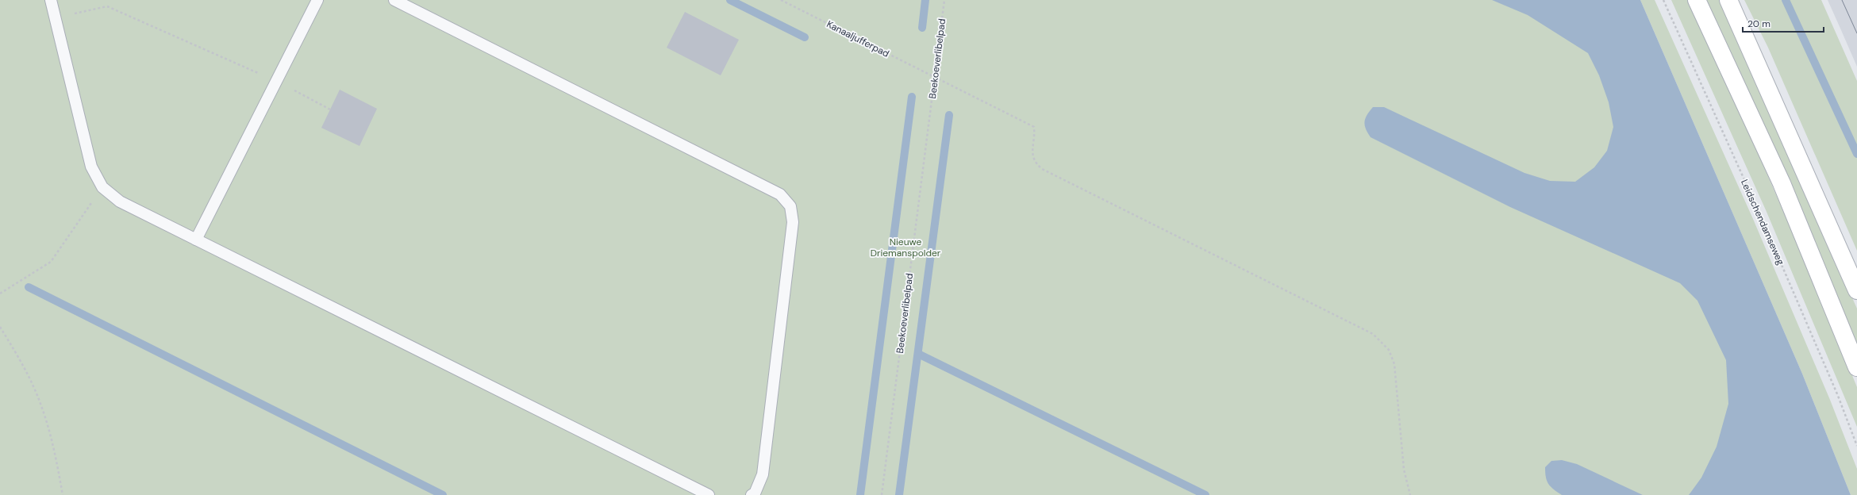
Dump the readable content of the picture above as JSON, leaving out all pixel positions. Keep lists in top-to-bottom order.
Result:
{
  "streets": {
    "path": ["Kanaaljufferpad", "Beekoeverlibelpad", "Leidschendamseweg"]
  },
  "crossings": [
    ["Kanaaljufferpad", "Beekoeverlibelpad"]
  ],
  "parks": ["Nieuwe Driemanspolder"],
  "scale_bar": "20 m"
}
